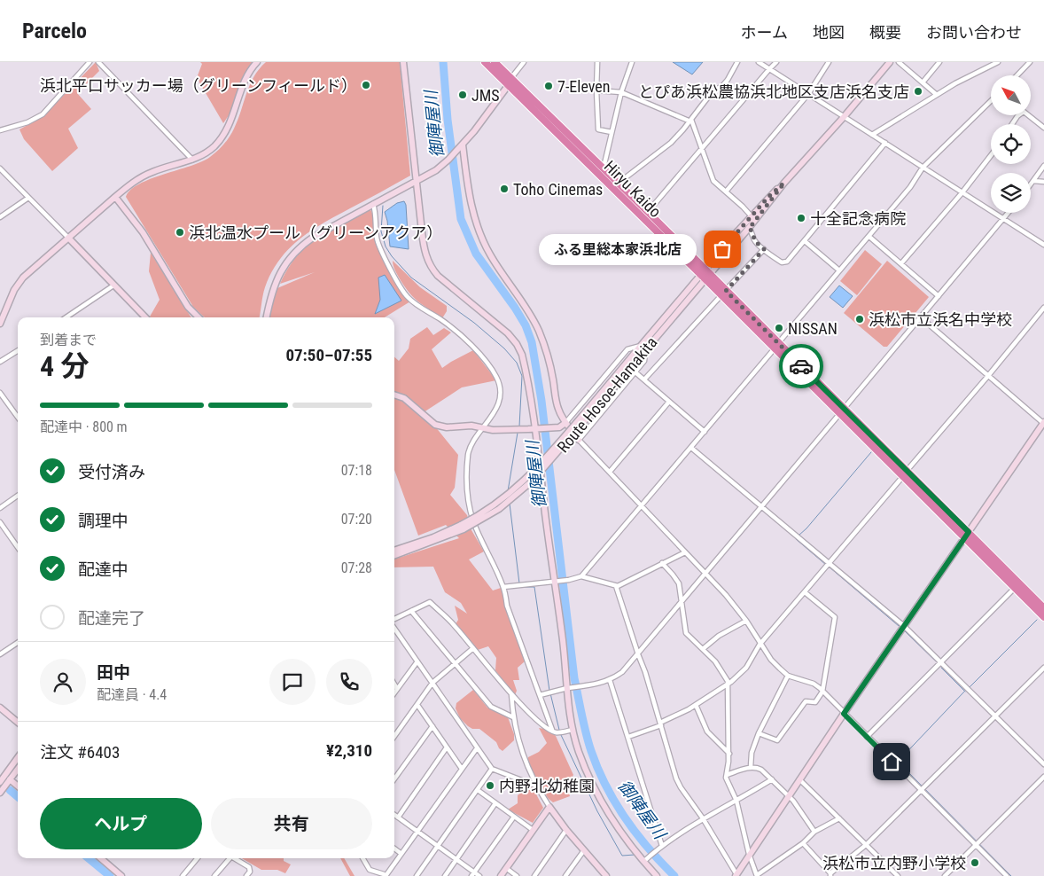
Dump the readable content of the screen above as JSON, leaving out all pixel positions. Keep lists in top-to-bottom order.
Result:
{
  "streets": {
    "highway": ["Hiryu Kaido"],
    "street": ["Route Hosoe-Hamakita"]
  },
  "crossings": [
    ["Hiryu Kaido", "Route Hosoe-Hamakita"]
  ],
  "water": ["御陣屋川"],
  "places": [
    "浜北平口サッカー場（グリーンフィールド）",
    "7-Eleven",
    "とぴあ浜松農協浜北地区支店浜名支店",
    "JMS",
    "Toho Cinemas",
    "十全記念病院",
    "浜北温水プール（グリーンアクア）",
    "ふる里総本家浜北店",
    "浜松市立浜名中学校",
    "NISSAN",
    "内野北幼稚園",
    "浜松市立内野小学校"
  ],
  "north": "top left",
  "page": {
    "header": "Parcelo",
    "nav": [
      "ホーム",
      "地図",
      "概要",
      "お問い合わせ"
    ],
    "bubble": "ふる里総本家浜北店",
    "heading": ["4 分", "到着まで", "07:50–07:55"],
    "panel": [
      "田中",
      "配達員 · 4.4",
      "注文 #6403",
      "¥2,310"
    ],
    "bar": "配達中 · 800 m",
    "list": [
      ["受付済み", "07:18"],
      ["調理中", "07:20"],
      ["配達中", "07:28"],
      "配達完了"
    ],
    "buttons": ["ヘルプ", "共有"]
  }
}
